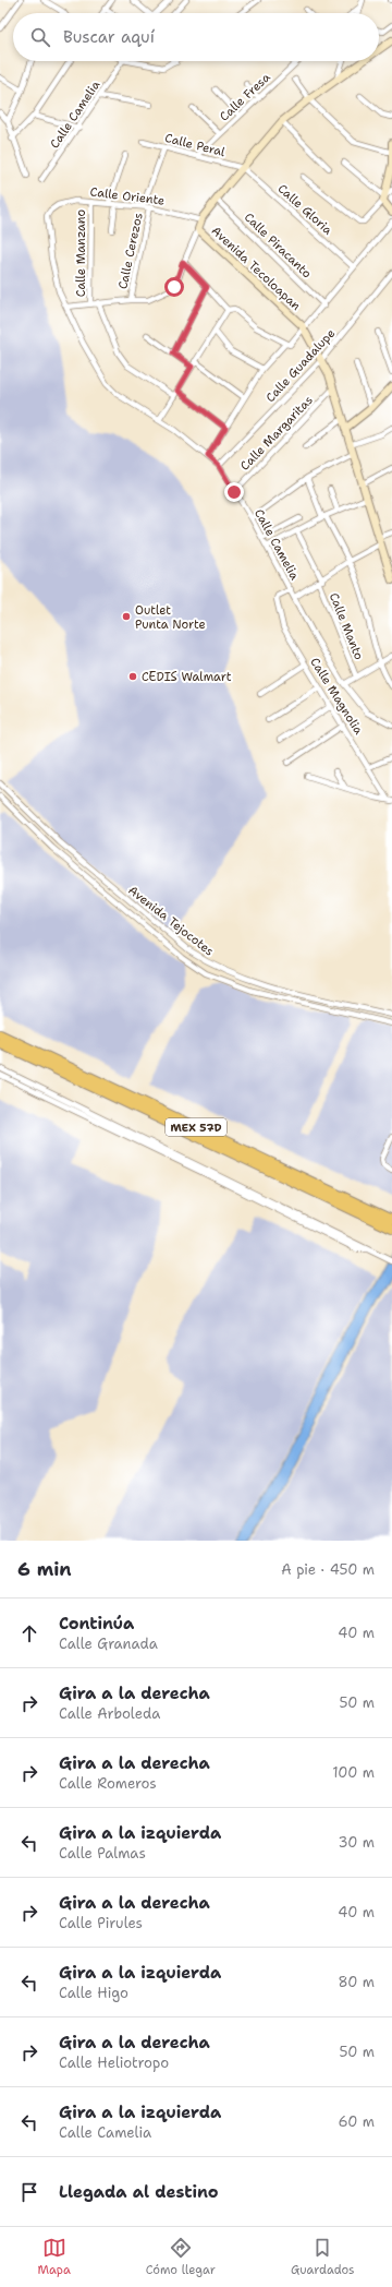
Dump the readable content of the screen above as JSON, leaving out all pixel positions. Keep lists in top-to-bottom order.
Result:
{
  "streets": {
    "highway": ["MEX 57D"],
    "street": [
      "Calle Fresa",
      "Calle Camelia",
      "Calle Peral",
      "Calle Oriente",
      "Calle Gloria",
      "Calle Piracanto",
      "Calle Cerezos",
      "Calle Manzano",
      "Avenida Tecoloapan",
      "Calle Guadalupe",
      "Calle Margaritas",
      "Calle Manto",
      "Calle Magnolia",
      "Avenida Tejocotes"
    ]
  },
  "crossings": [
    ["Calle Fresa", "Calle Peral"],
    ["Calle Camelia", "Calle Oriente"],
    ["Calle Camelia", "Calle Guadalupe"],
    ["Calle Camelia", "Calle Margaritas"],
    ["Calle Camelia", "Calle Magnolia"],
    ["Calle Peral", "Calle Gloria"],
    ["Calle Peral", "Avenida Tecoloapan"],
    ["Calle Oriente", "Calle Cerezos"],
    ["Calle Oriente", "Calle Manzano"],
    ["Calle Oriente", "Avenida Tecoloapan"],
    ["Calle Gloria", "Avenida Tecoloapan"],
    ["Calle Piracanto", "Avenida Tecoloapan"],
    ["Avenida Tecoloapan", "Calle Guadalupe"],
    ["Avenida Tecoloapan", "Calle Margaritas"]
  ],
  "places": ["Outlet Punta Norte", "CEDIS Walmart"],
  "page": {
    "search": "Buscar aquí",
    "heading": ["6 min", "A pie · 450 m"],
    "list": [
      ["Continúa", "Calle Granada", "40 m"],
      ["Gira a la derecha", "Calle Arboleda", "50 m"],
      ["Gira a la derecha", "Calle Romeros", "100 m"],
      ["Gira a la izquierda", "Calle Palmas", "30 m"],
      ["Gira a la derecha", "Calle Pirules", "40 m"],
      ["Gira a la izquierda", "Calle Higo", "80 m"],
      ["Gira a la derecha", "Calle Heliotropo", "50 m"],
      ["Gira a la izquierda", "Calle Camelia", "60 m"],
      "Llegada al destino"
    ],
    "nav": ["Mapa", "Cómo llegar", "Guardados"]
  }
}
